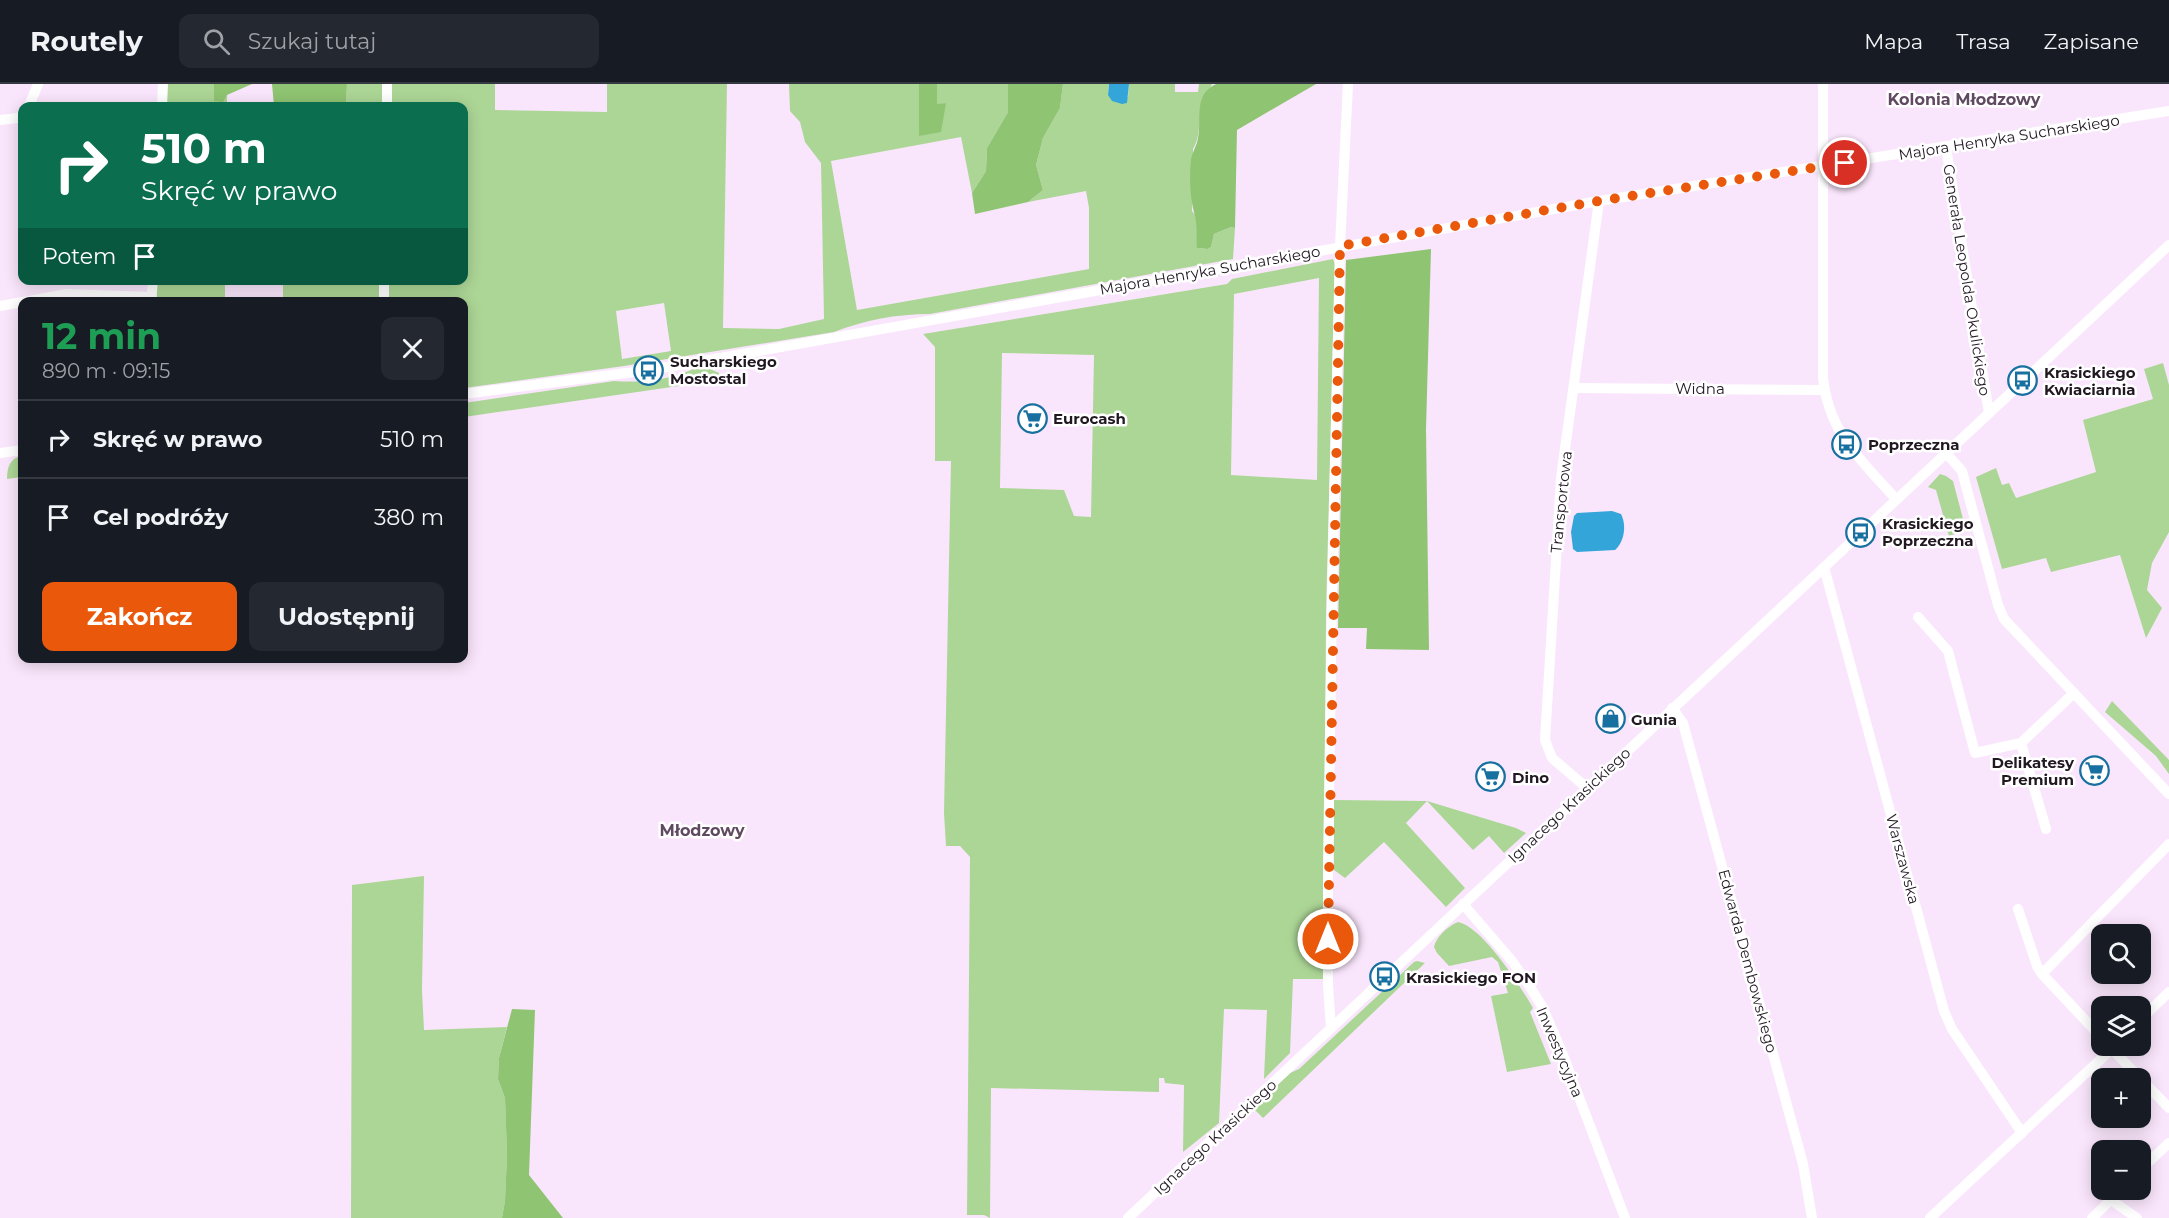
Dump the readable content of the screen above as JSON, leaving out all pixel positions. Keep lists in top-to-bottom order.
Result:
{
  "streets": {
    "street": [
      "Majora Henryka Sucharskiego",
      "Generała Leopolda Okulickiego",
      "Widna",
      "Transportowa",
      "Ignacego Krasickiego",
      "Warszawska",
      "Edwarda Dembowskiego",
      "Inwestycyjna"
    ]
  },
  "crossings": [
    ["Majora Henryka Sucharskiego", "Generała Leopolda Okulickiego"],
    ["Majora Henryka Sucharskiego", "Transportowa"],
    ["Generała Leopolda Okulickiego", "Ignacego Krasickiego"],
    ["Widna", "Transportowa"],
    ["Transportowa", "Ignacego Krasickiego"],
    ["Ignacego Krasickiego", "Warszawska"],
    ["Ignacego Krasickiego", "Edwarda Dembowskiego"],
    ["Ignacego Krasickiego", "Inwestycyjna"]
  ],
  "districts": ["Kolonia Młodzowy", "Młodzowy"],
  "places": {
    "bus stop": [
      "Sucharskiego Mostostal",
      "Krasickiego Kwiaciarnia",
      "Poprzeczna",
      "Krasickiego Poprzeczna",
      "Krasickiego FON"
    ],
    "supermarket": ["Eurocash", "Delikatesy Premium", "Dino"],
    "shop": ["Gunia"]
  },
  "page": {
    "header": "Routely",
    "search": "Szukaj tutaj",
    "nav": ["Mapa", "Trasa", "Zapisane"],
    "turn": ["510 m", "Skręć w prawo"],
    "then": "Potem",
    "heading": ["12 min", "890 m · 09:15"],
    "list": [
      {
        "name": "Skręć w prawo",
        "value": "510 m"
      },
      {
        "name": "Cel podróży",
        "value": "380 m"
      }
    ],
    "buttons": ["Zakończ", "Udostępnij"],
    "map_buttons": ["+", "−"]
  }
}
